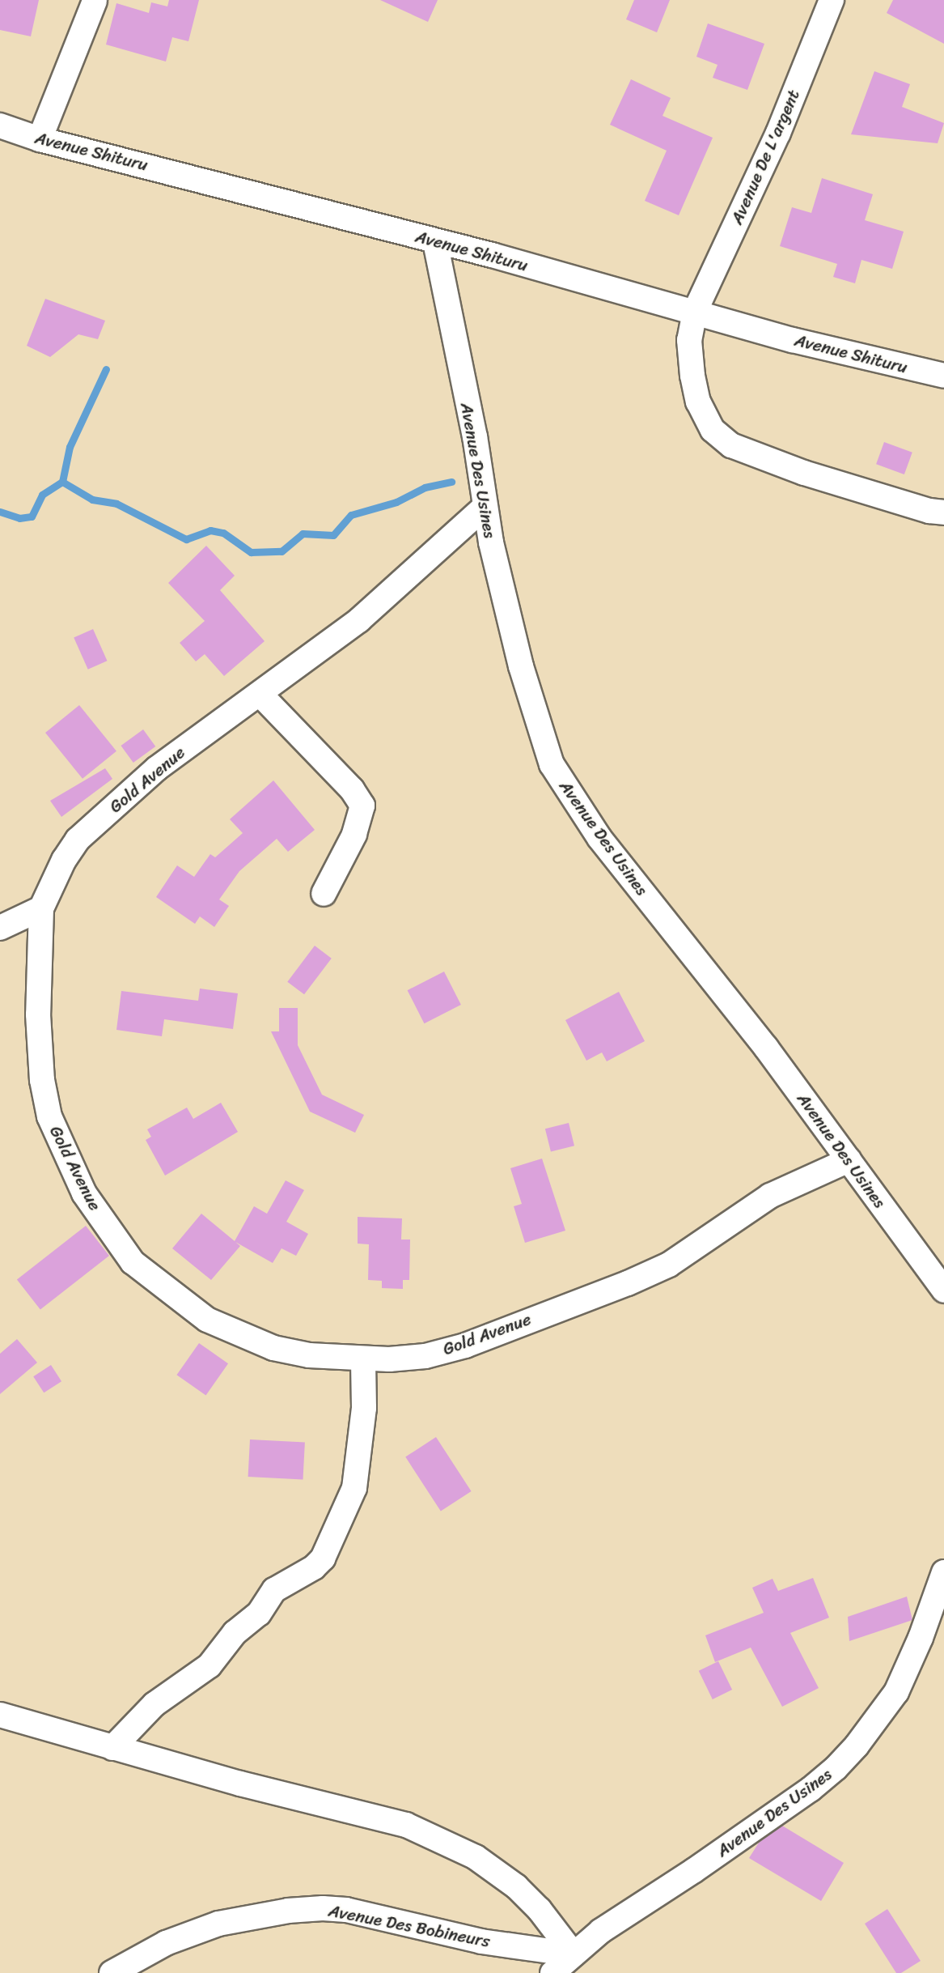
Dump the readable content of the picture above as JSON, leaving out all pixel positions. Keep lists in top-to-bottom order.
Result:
{
  "streets": {
    "street": [
      "Avenue Shituru",
      "Avenue De L'argent",
      "Avenue Des Usines",
      "Gold Avenue",
      "Avenue Des Bobineurs"
    ]
  },
  "crossings": [
    ["Avenue Shituru", "Avenue De L'argent"],
    ["Avenue Shituru", "Avenue Des Usines"],
    ["Avenue Des Usines", "Gold Avenue"],
    ["Avenue Des Usines", "Avenue Des Bobineurs"]
  ]
}
